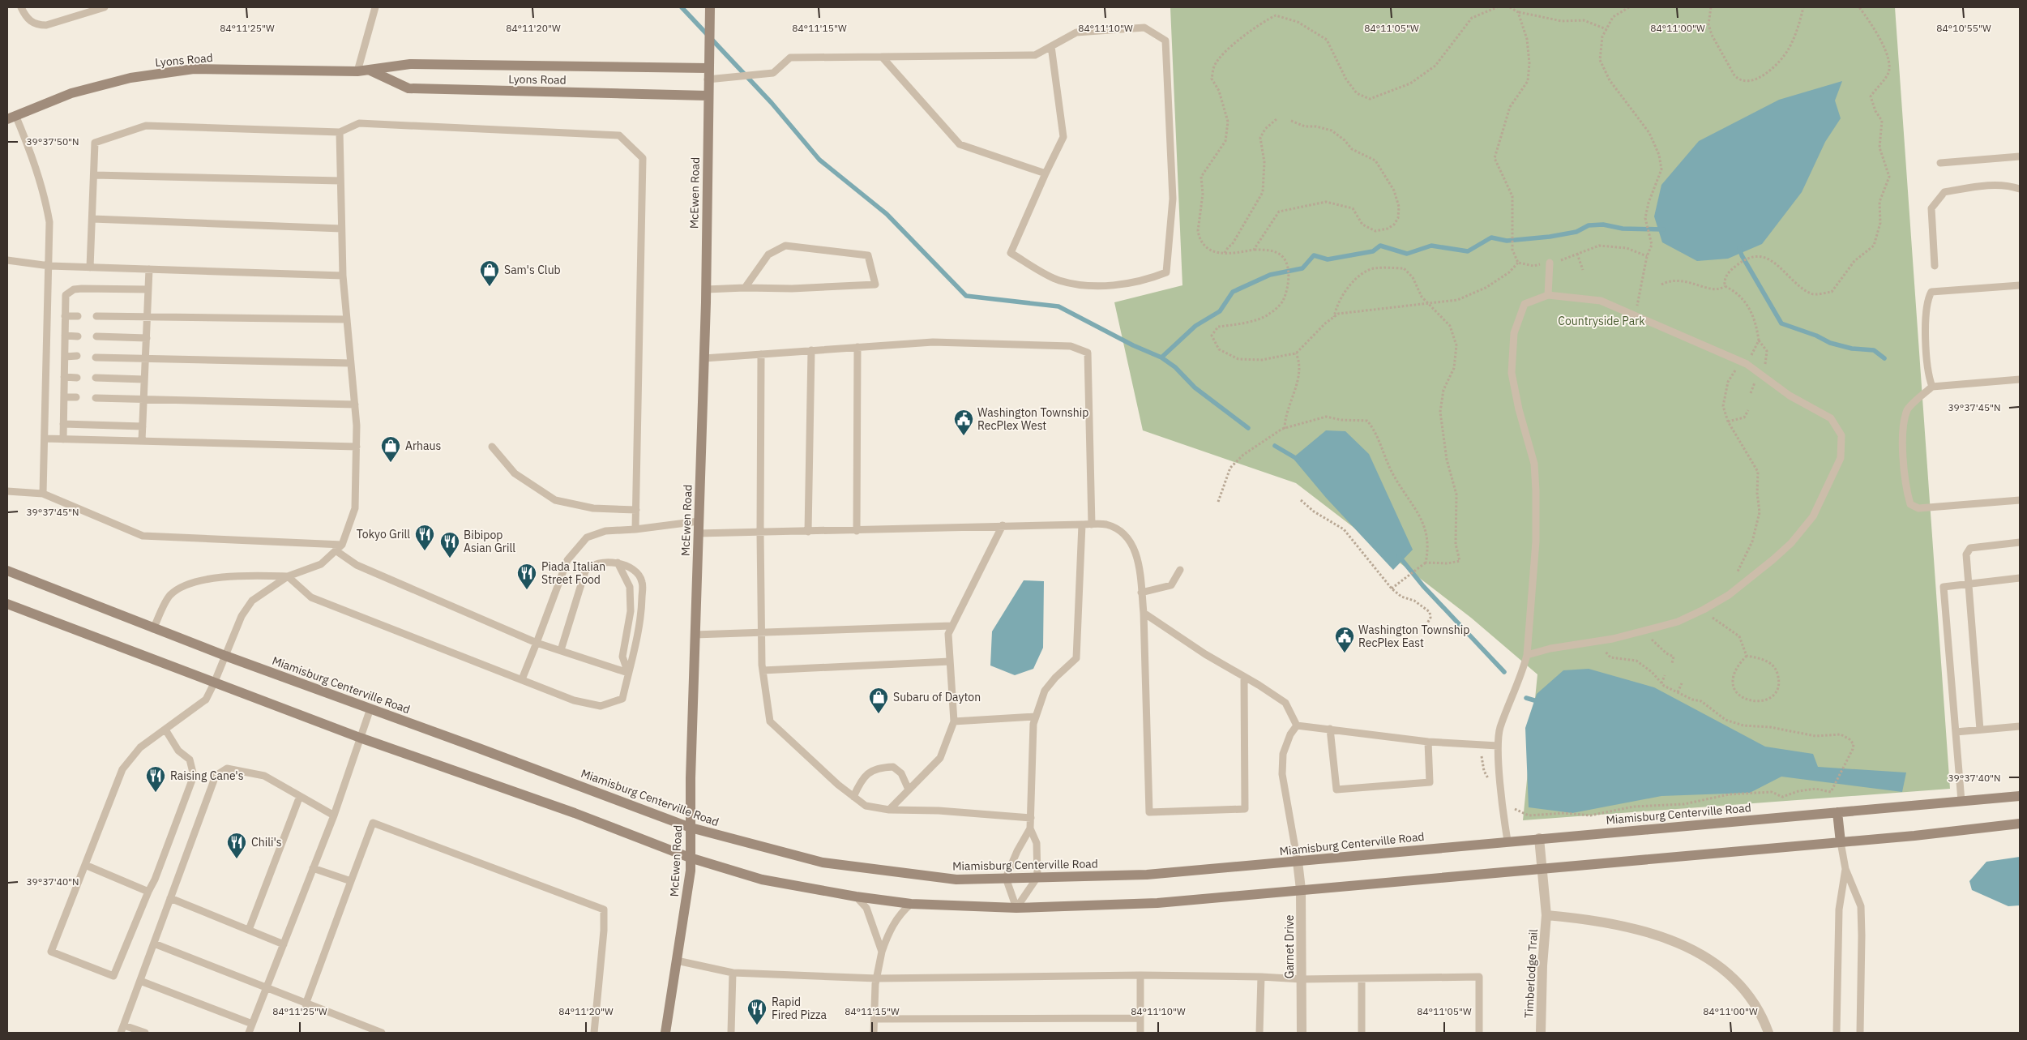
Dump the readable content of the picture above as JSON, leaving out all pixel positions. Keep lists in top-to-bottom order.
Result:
{
  "streets": {
    "main road": ["Lyons Road", "McEwen Road", "Miamisburg Centerville Road"],
    "street": ["Garnet Drive", "Timberlodge Trail"]
  },
  "crossings": [
    ["Lyons Road", "McEwen Road"],
    ["McEwen Road", "Miamisburg Centerville Road"],
    ["Miamisburg Centerville Road", "Garnet Drive"],
    ["Miamisburg Centerville Road", "Timberlodge Trail"]
  ],
  "parks": ["Countryside Park"],
  "places": {
    "shop": ["Sam's Club", "Arhaus", "Subaru of Dayton"],
    "public building": ["Washington Township RecPlex West", "Washington Township RecPlex East"],
    "restaurant": [
      "Tokyo Grill",
      "Bibipop Asian Grill",
      "Piada Italian Street Food",
      "Raising Cane's",
      "Chili's",
      "Rapid Fired Pizza"
    ]
  },
  "coordinates": [
    "84°11'25\"W",
    "84°11'20\"W",
    "84°11'15\"W",
    "84°11'10\"W",
    "84°11'05\"W",
    "84°11'00\"W",
    "84°10'55\"W",
    "39°37'50\"N",
    "39°37'45\"N",
    "39°37'40\"N"
  ]
}
